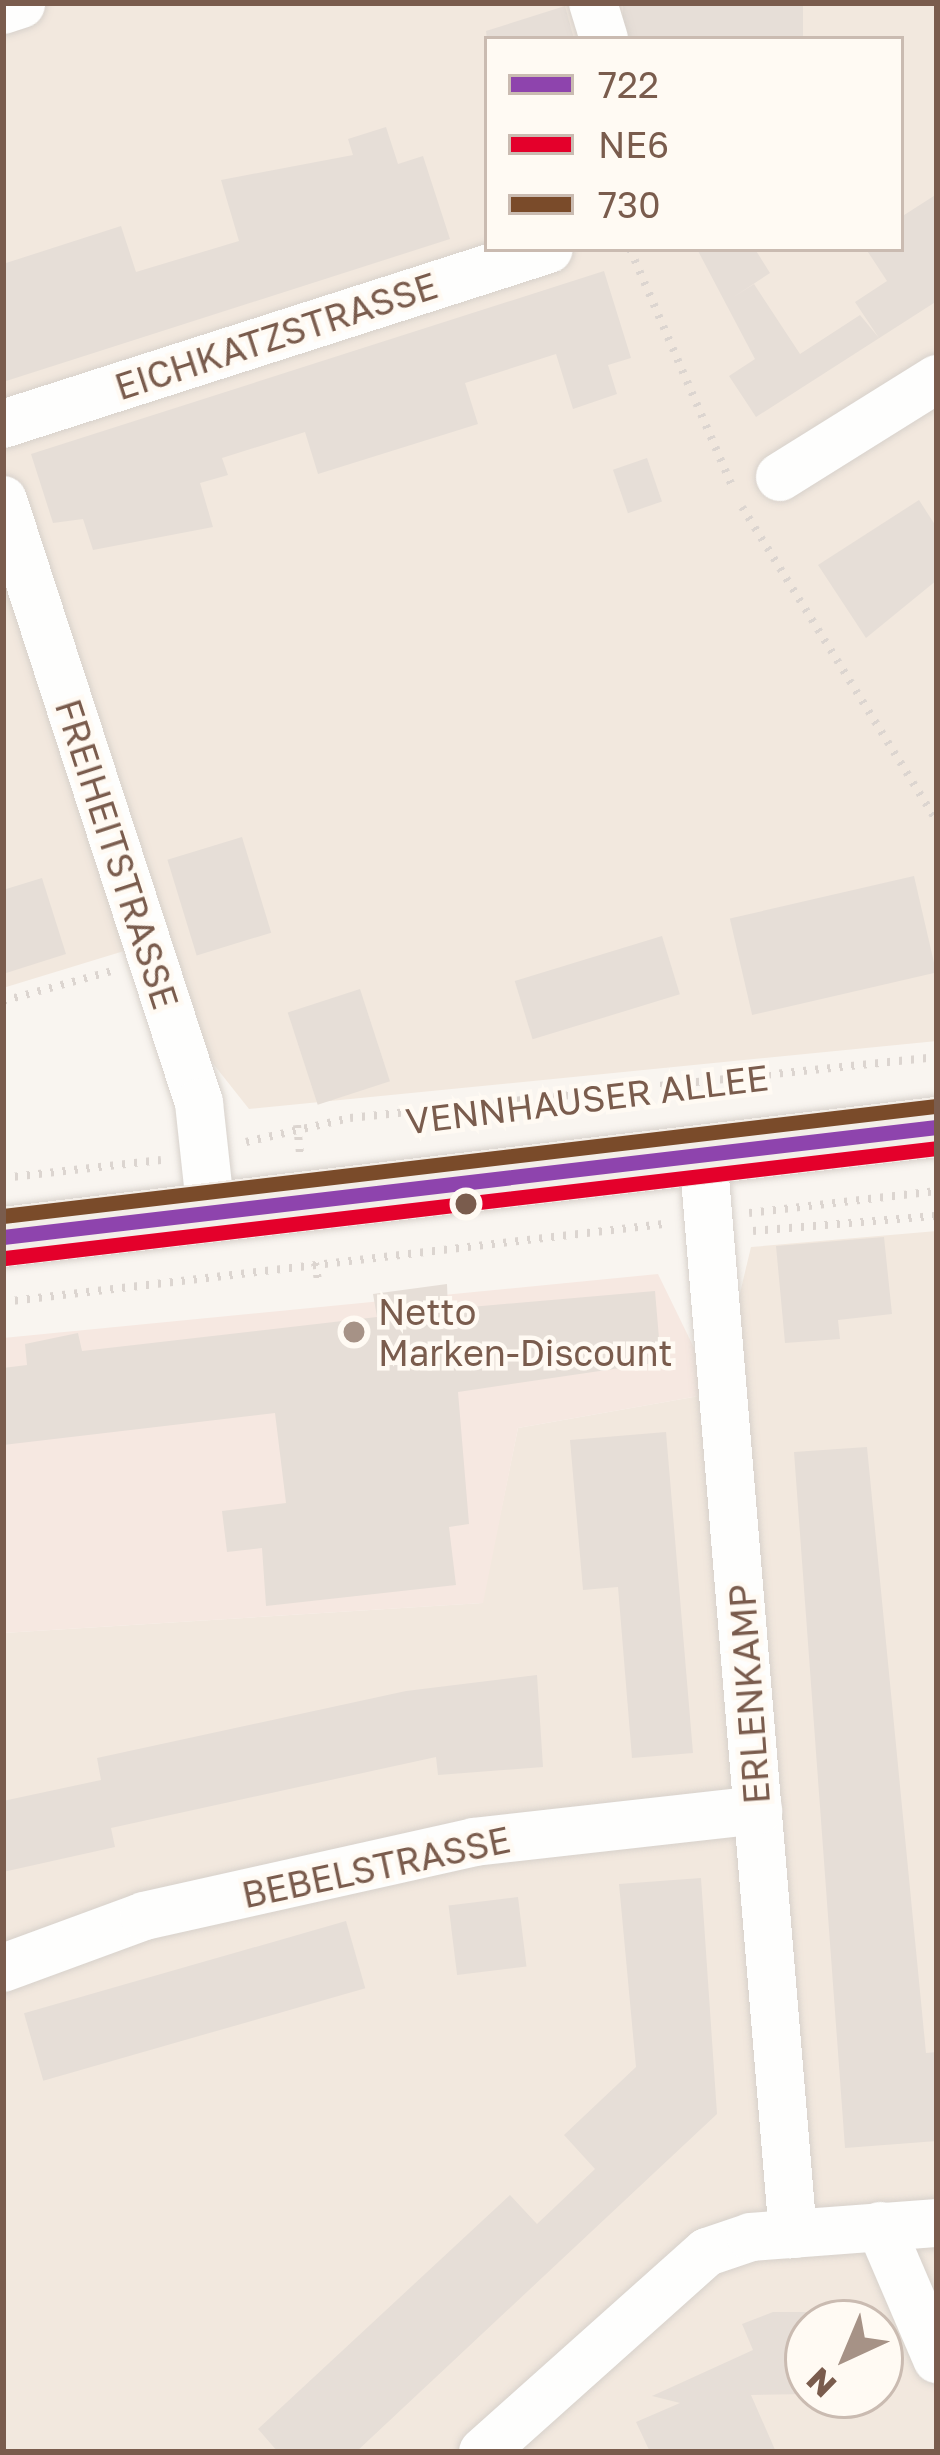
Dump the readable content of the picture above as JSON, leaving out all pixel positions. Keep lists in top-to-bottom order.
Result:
{
  "streets": {
    "main road": ["VENNHAUSER ALLEE"],
    "street": [
      "EICHKATZSTRASSE",
      "FREIHEITSTRASSE",
      "ERLENKAMP",
      "BEBELSTRASSE"
    ]
  },
  "crossings": [
    ["FREIHEITSTRASSE", "VENNHAUSER ALLEE"],
    ["VENNHAUSER ALLEE", "ERLENKAMP"],
    ["ERLENKAMP", "BEBELSTRASSE"]
  ],
  "places": ["Netto Marken-Discount"],
  "lines": ["transit line 730", "transit line 722", "transit line NE6"],
  "legend": ["722", "NE6", "730"],
  "north": "bottom left"
}
